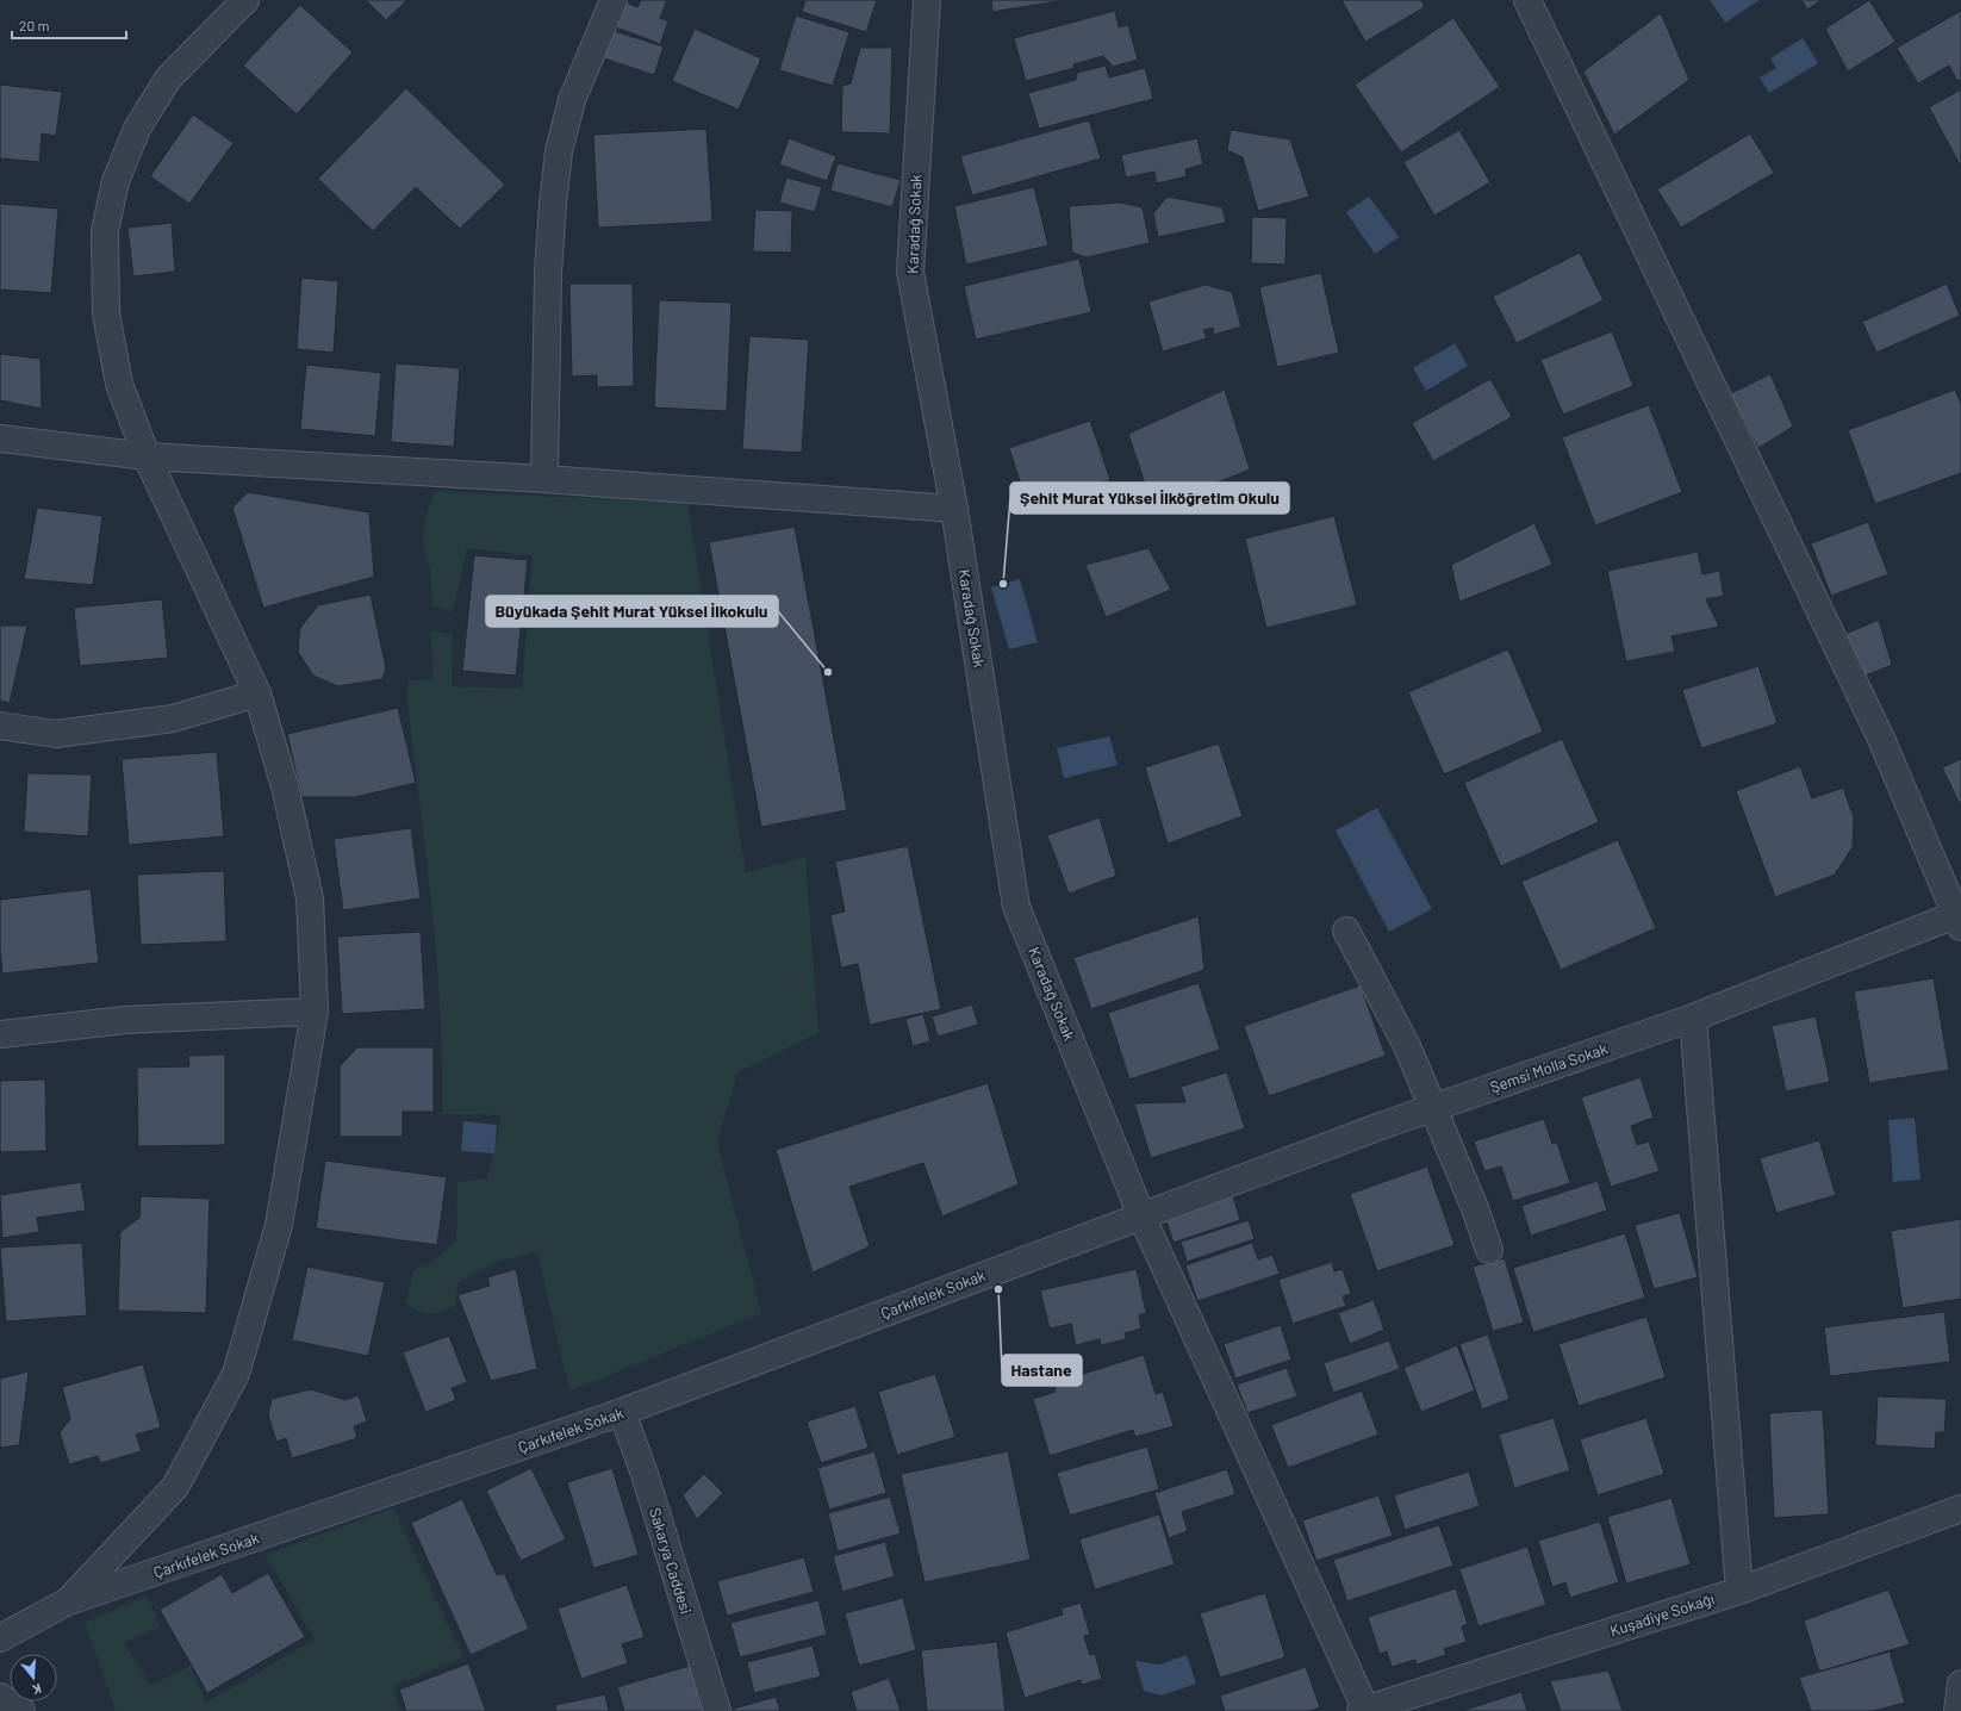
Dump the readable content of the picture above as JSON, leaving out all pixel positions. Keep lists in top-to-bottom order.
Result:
{
  "streets": {
    "street": [
      "Karadağ Sokak",
      "Şemsi Molla Sokak",
      "Çarkıfelek Sokak",
      "Sakarya Caddesi",
      "Kuşadiye Sokağı"
    ]
  },
  "crossings": [
    ["Karadağ Sokak", "Şemsi Molla Sokak"],
    ["Karadağ Sokak", "Çarkıfelek Sokak"],
    ["Karadağ Sokak", "Kuşadiye Sokağı"],
    ["Şemsi Molla Sokak", "Çarkıfelek Sokak"],
    ["Çarkıfelek Sokak", "Sakarya Caddesi"]
  ],
  "places": ["Şehit Murat Yüksel İlköğretim Okulu", "Büyükada Şehit Murat Yüksel İlkokulu", "Hastane"],
  "scale_bar": "20 m",
  "north": "bottom"
}
